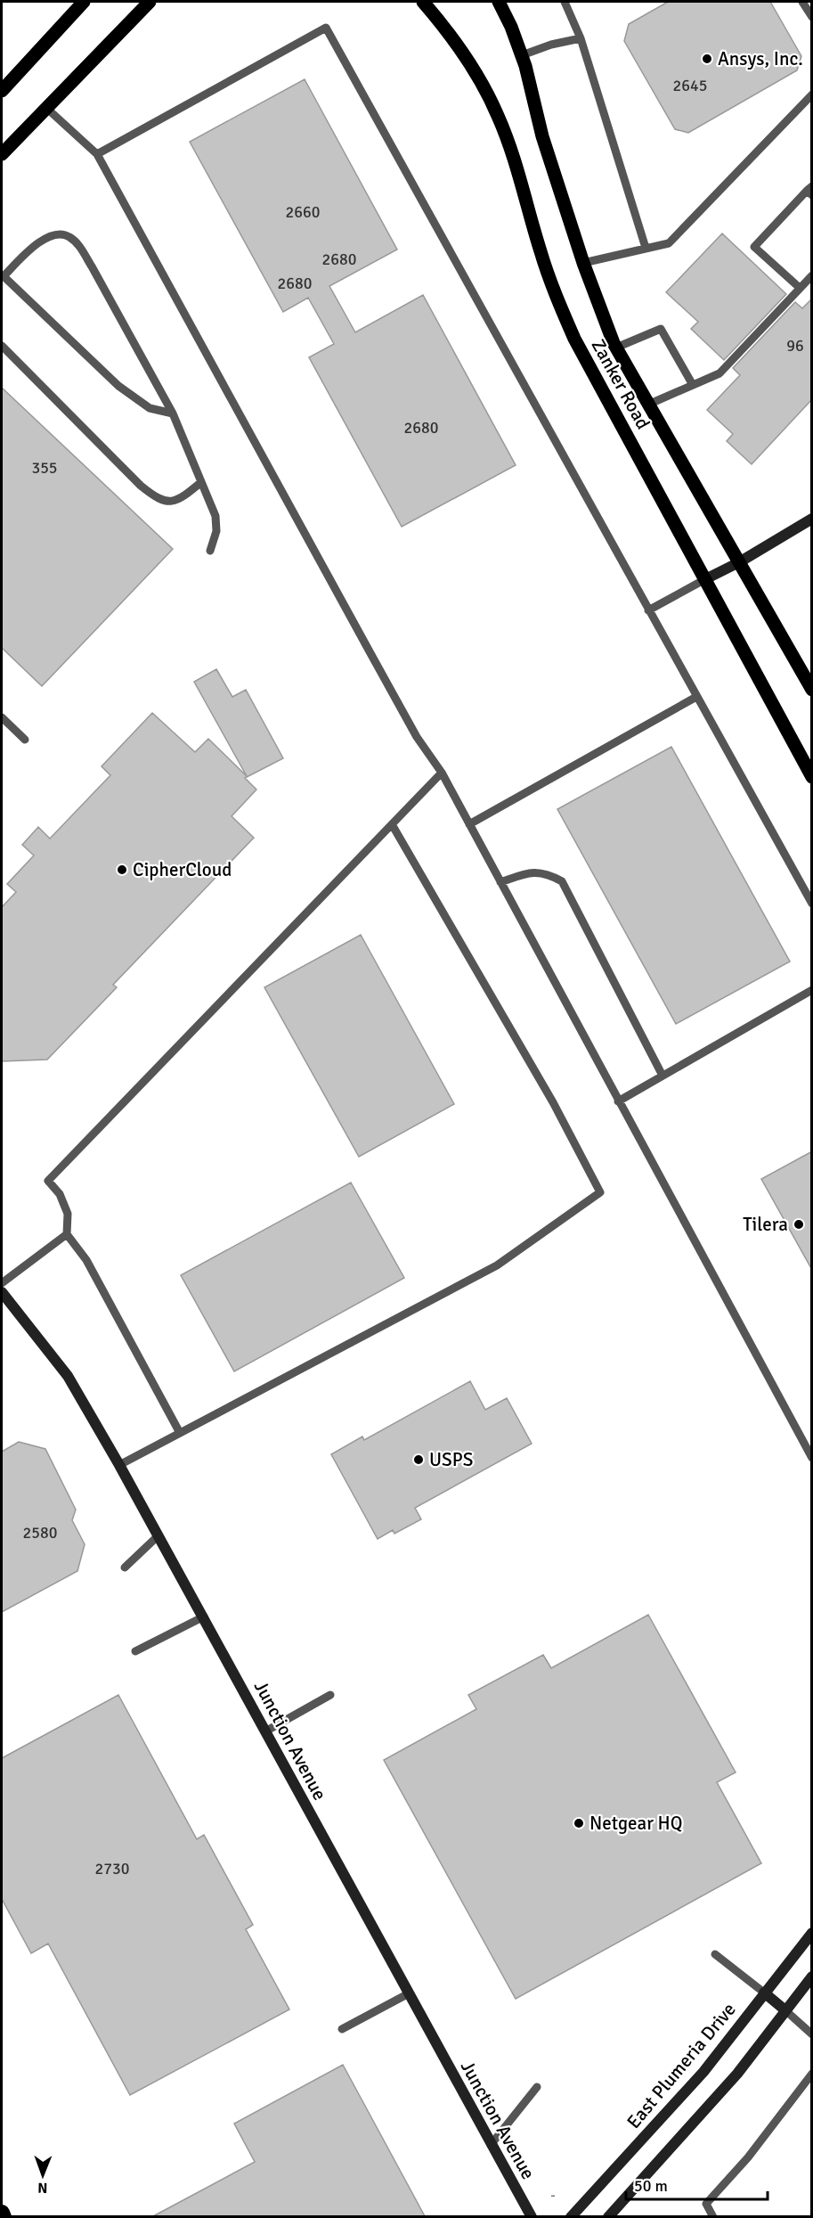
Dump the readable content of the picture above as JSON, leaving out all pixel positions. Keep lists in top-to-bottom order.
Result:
{
  "streets": {
    "main road": ["Zanker Road", "Junction Avenue", "East Plumeria Drive"]
  },
  "places": [
    "Ansys, Inc.",
    "CipherCloud",
    "Tilera",
    "USPS",
    "Netgear HQ"
  ],
  "house_numbers": [
    "2645",
    "2660",
    "2680",
    "2680",
    "96",
    "2680",
    "355",
    "2580",
    "2730"
  ],
  "scale_bar": "50 m",
  "north": "bottom"
}
